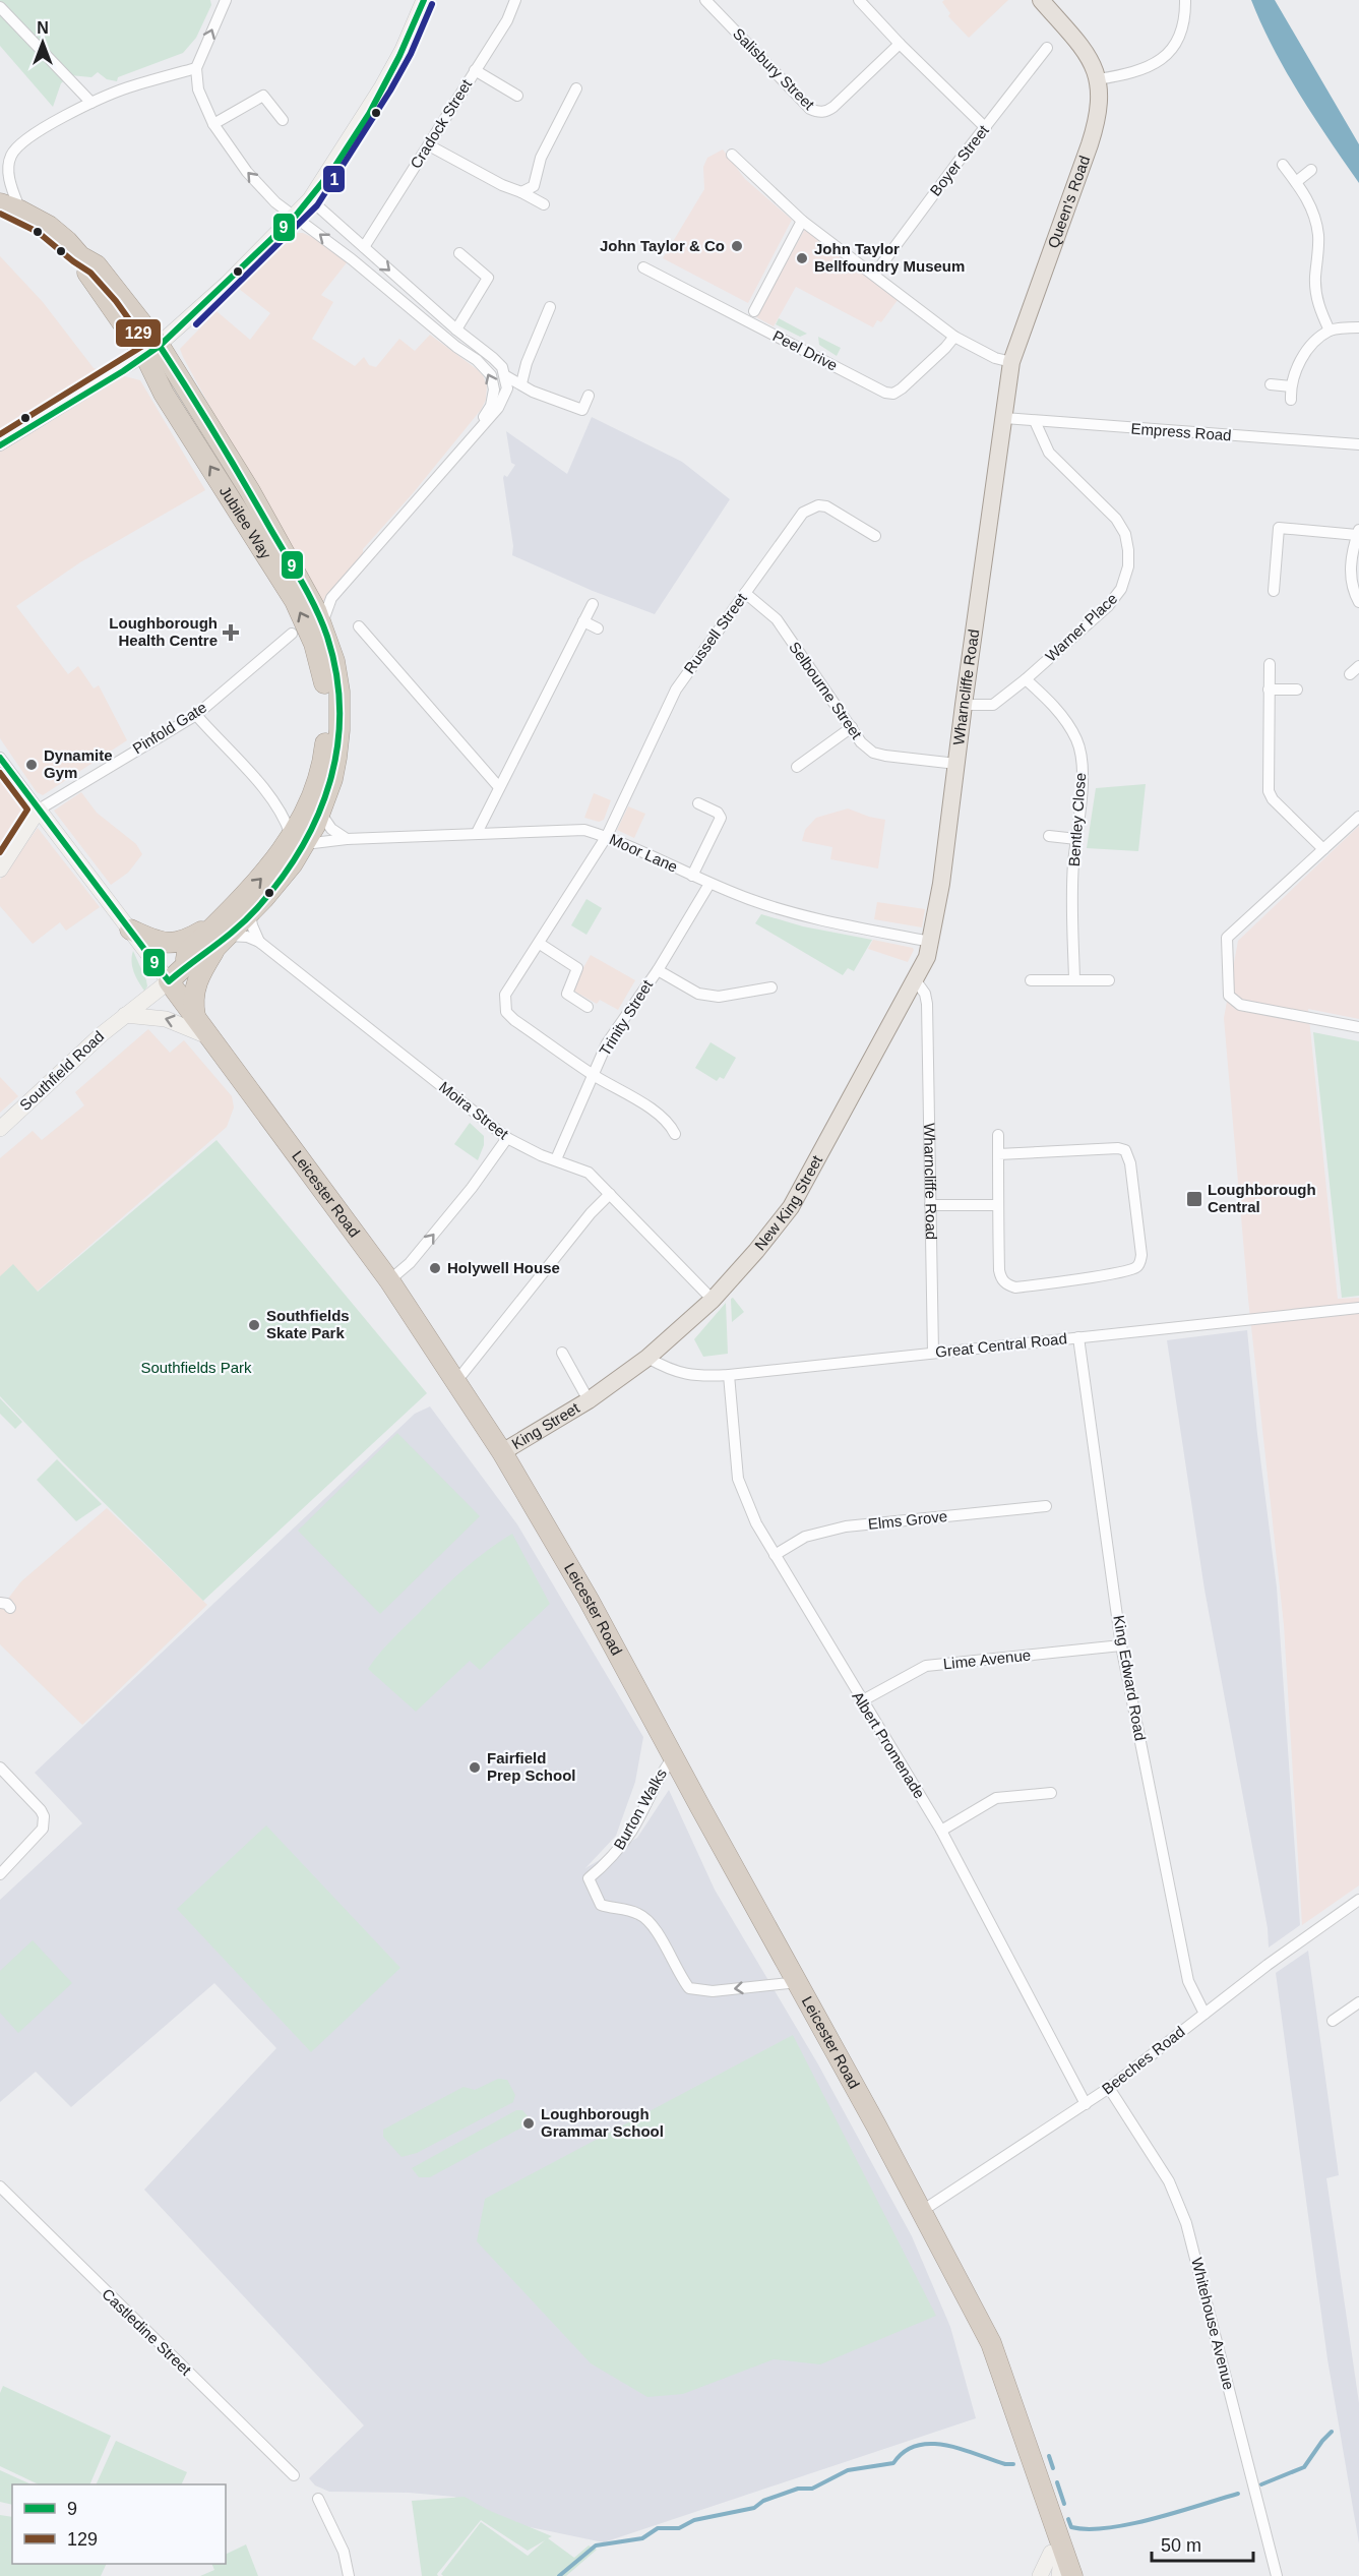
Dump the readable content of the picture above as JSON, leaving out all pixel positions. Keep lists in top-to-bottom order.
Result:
{
  "streets": {
    "highway": ["Jubilee Way", "Leicester Road"],
    "main road": [
      "Queen's Road",
      "Wharncliffe Road",
      "Southfield Road",
      "New King Street",
      "King Street"
    ],
    "street": [
      "Salisbury Street",
      "Cradock Street",
      "Boyer Street",
      "Peel Drive",
      "Empress Road",
      "Warner Place",
      "Russell Street",
      "Selbourne Street",
      "Pinfold Gate",
      "Bentley Close",
      "Moor Lane",
      "Trinity Street",
      "Moira Street",
      "Great Central Road",
      "Elms Grove",
      "Lime Avenue",
      "King Edward Road",
      "Albert Promenade",
      "Burton Walks",
      "Beeches Road",
      "Whitehouse Avenue",
      "Castledine Street"
    ]
  },
  "crossings": [
    ["Queen's Road", "Empress Road"],
    ["Queen's Road", "Wharncliffe Road"],
    ["Empress Road", "Warner Place"],
    ["Empress Road", "Wharncliffe Road"],
    ["Jubilee Way", "Moor Lane"],
    ["Warner Place", "Wharncliffe Road"],
    ["Warner Place", "Bentley Close"],
    ["Russell Street", "Selbourne Street"],
    ["Russell Street", "Moor Lane"],
    ["Russell Street", "Trinity Street"],
    ["Wharncliffe Road", "Selbourne Street"],
    ["Wharncliffe Road", "Moor Lane"],
    ["Wharncliffe Road", "New King Street"],
    ["Wharncliffe Road", "Great Central Road"],
    ["Pinfold Gate", "Leicester Road"],
    ["Moor Lane", "Trinity Street"],
    ["Moor Lane", "New King Street"],
    ["Trinity Street", "Moira Street"],
    ["Southfield Road", "Leicester Road"],
    ["Moira Street", "New King Street"],
    ["Leicester Road", "King Street"],
    ["Leicester Road", "Burton Walks"],
    ["Leicester Road", "Beeches Road"],
    ["New King Street", "Great Central Road"],
    ["New King Street", "King Street"],
    ["Great Central Road", "King Edward Road"],
    ["Great Central Road", "Albert Promenade"],
    ["Elms Grove", "Albert Promenade"],
    ["Lime Avenue", "King Edward Road"],
    ["Lime Avenue", "Albert Promenade"],
    ["King Edward Road", "Beeches Road"],
    ["Albert Promenade", "Beeches Road"],
    ["Beeches Road", "Whitehouse Avenue"]
  ],
  "parks": ["Southfields Park"],
  "places": {
    "other": [
      "John Taylor & Co",
      "John Taylor Bellfoundry Museum",
      "Dynamite Gym",
      "Holywell House",
      "Southfields Skate Park",
      "Fairfield Prep School",
      "Loughborough Grammar School"
    ],
    "health": ["Loughborough Health Centre"],
    "transit": ["Loughborough Central"]
  },
  "lines": ["transit line 9", "transit line 1", "transit line 129"],
  "legend": ["9", "129"],
  "scale_bar": "50 m",
  "north": "top"
}
